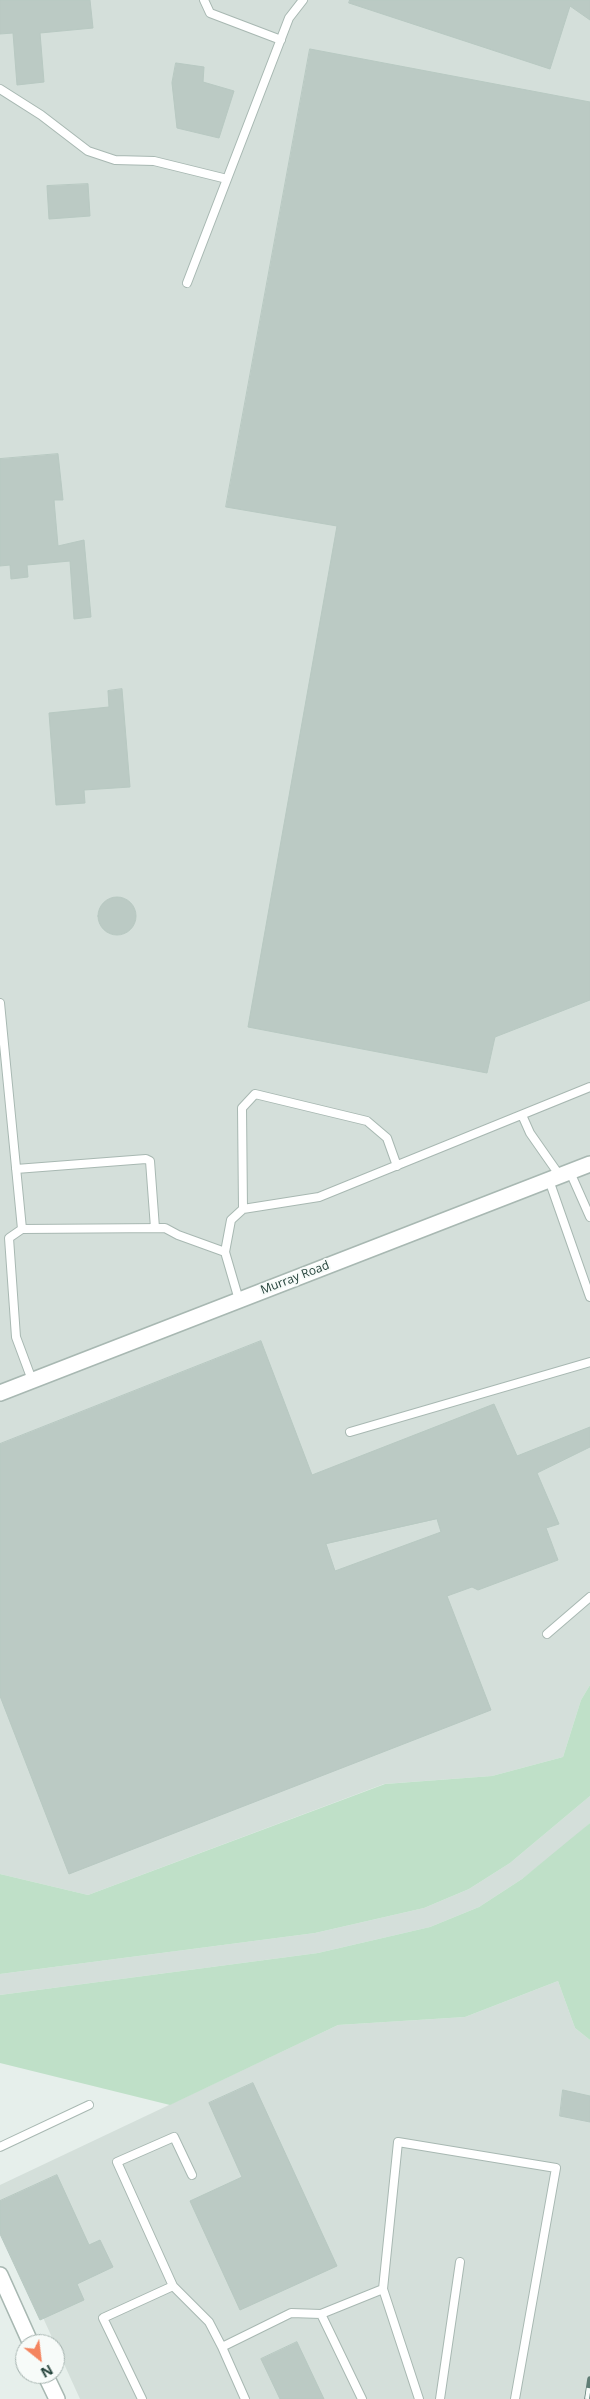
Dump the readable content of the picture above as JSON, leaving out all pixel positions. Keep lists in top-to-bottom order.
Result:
{
  "streets": {
    "street": ["Murray Road"]
  },
  "north": "bottom right"
}
